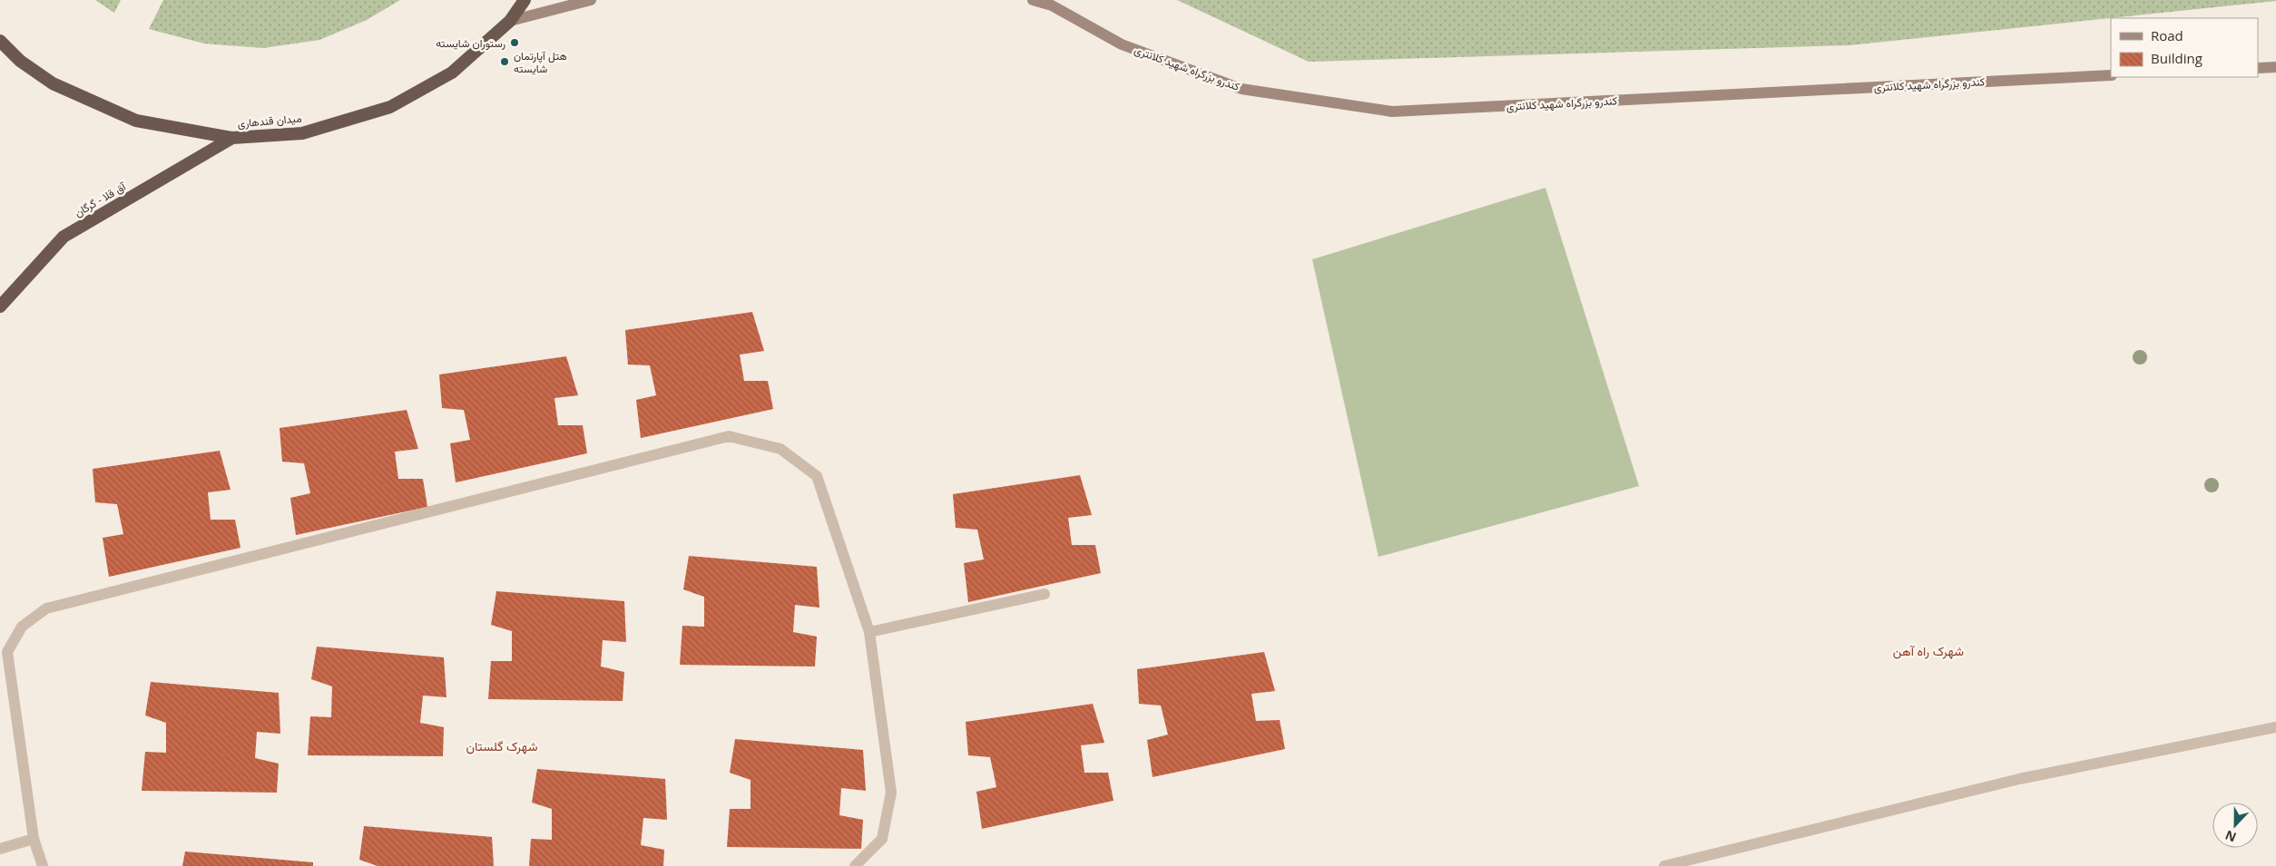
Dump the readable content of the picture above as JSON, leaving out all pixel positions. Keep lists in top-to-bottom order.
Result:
{
  "streets": {
    "highway": ["میدان قندهاری", "آق قلا - گرگان"],
    "main road": ["کندرو بزرگراه شهید کلانتری"]
  },
  "crossings": [
    ["میدان قندهاری", "آق قلا - گرگان"]
  ],
  "districts": ["شهرک راه آهن", "شهرک گلستان"],
  "places": ["رستوران شایسته", "هتل آپارتمان شایسته"],
  "legend": ["Road", "Building"],
  "north": "bottom"
}
